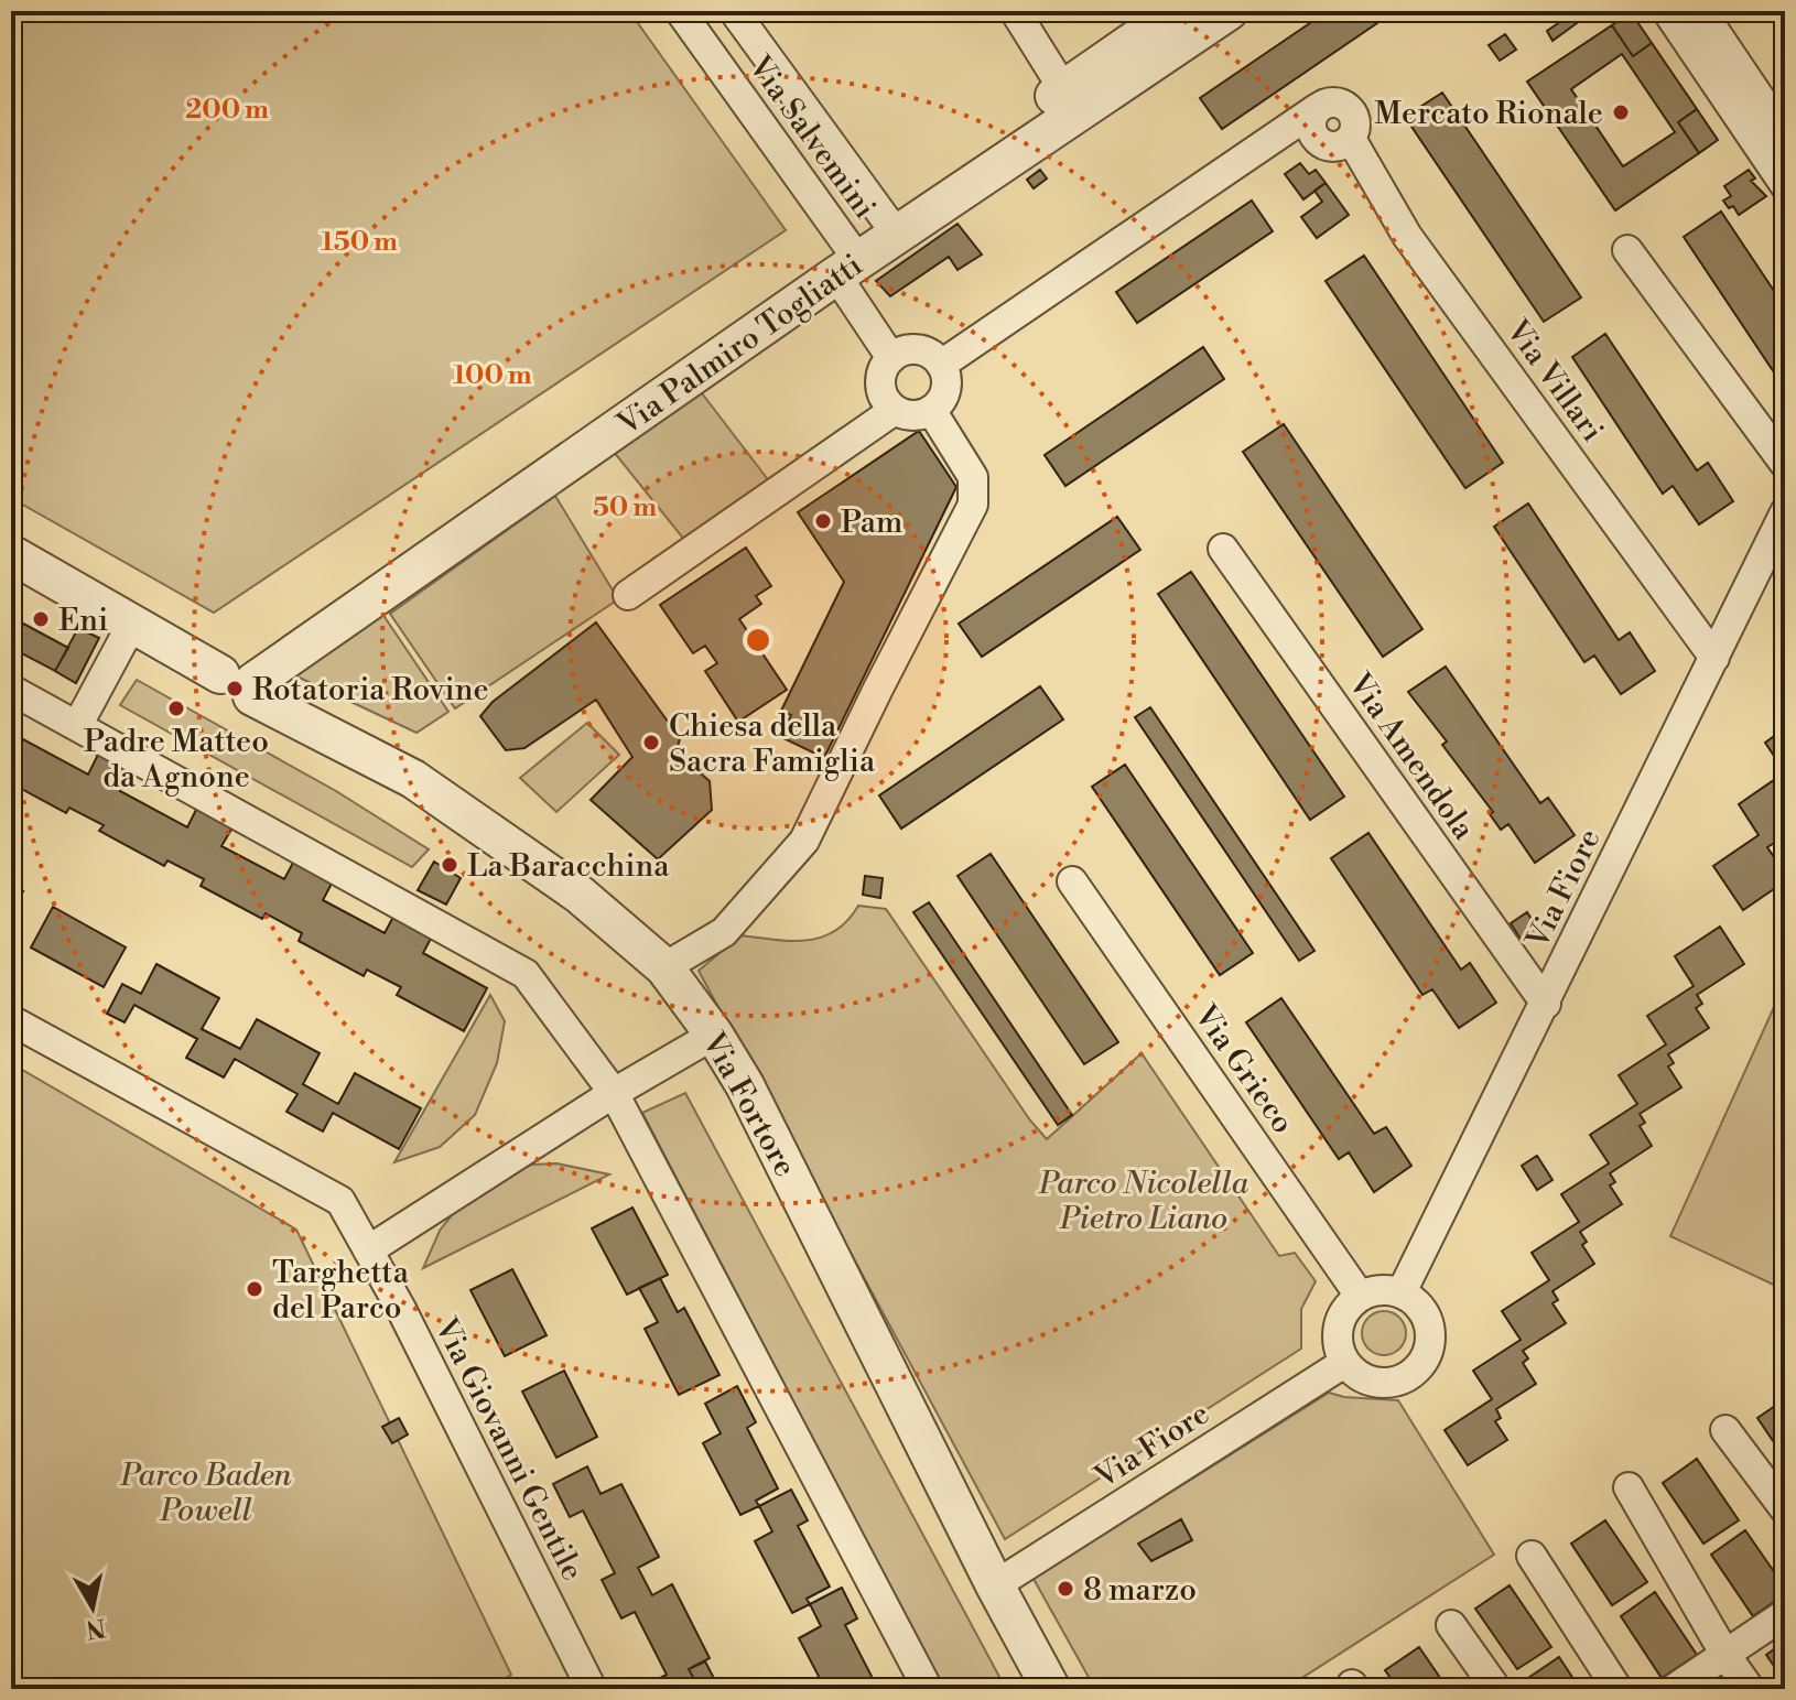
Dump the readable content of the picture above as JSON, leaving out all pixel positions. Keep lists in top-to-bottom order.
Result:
{
  "streets": {
    "street": [
      "Via Salvemini",
      "Via Palmiro Togliatti",
      "Via Villari",
      "Via Amendola",
      "Via Fiore",
      "Via Grieco",
      "Via Fortore",
      "Via Giovanni Gentile"
    ]
  },
  "crossings": [
    ["Via Salvemini", "Via Palmiro Togliatti"],
    ["Via Salvemini", "Via Villari"],
    ["Via Palmiro Togliatti", "Via Fortore"],
    ["Via Villari", "Via Fiore"],
    ["Via Amendola", "Via Fiore"],
    ["Via Fiore", "Via Grieco"],
    ["Via Fiore", "Via Fortore"]
  ],
  "parks": ["Parco Nicolella Pietro Liano", "Parco Baden Powell"],
  "places": [
    "Mercato Rionale",
    "Pam",
    "Eni",
    "Rotatoria Rovine",
    "Padre Matteo da Agnone",
    "Chiesa della Sacra Famiglia",
    "La Baracchina",
    "Targhetta del Parco",
    "8 marzo"
  ],
  "north": "bottom",
  "rings": [
    "200 m",
    "150 m",
    "100 m",
    "50 m"
  ]
}
